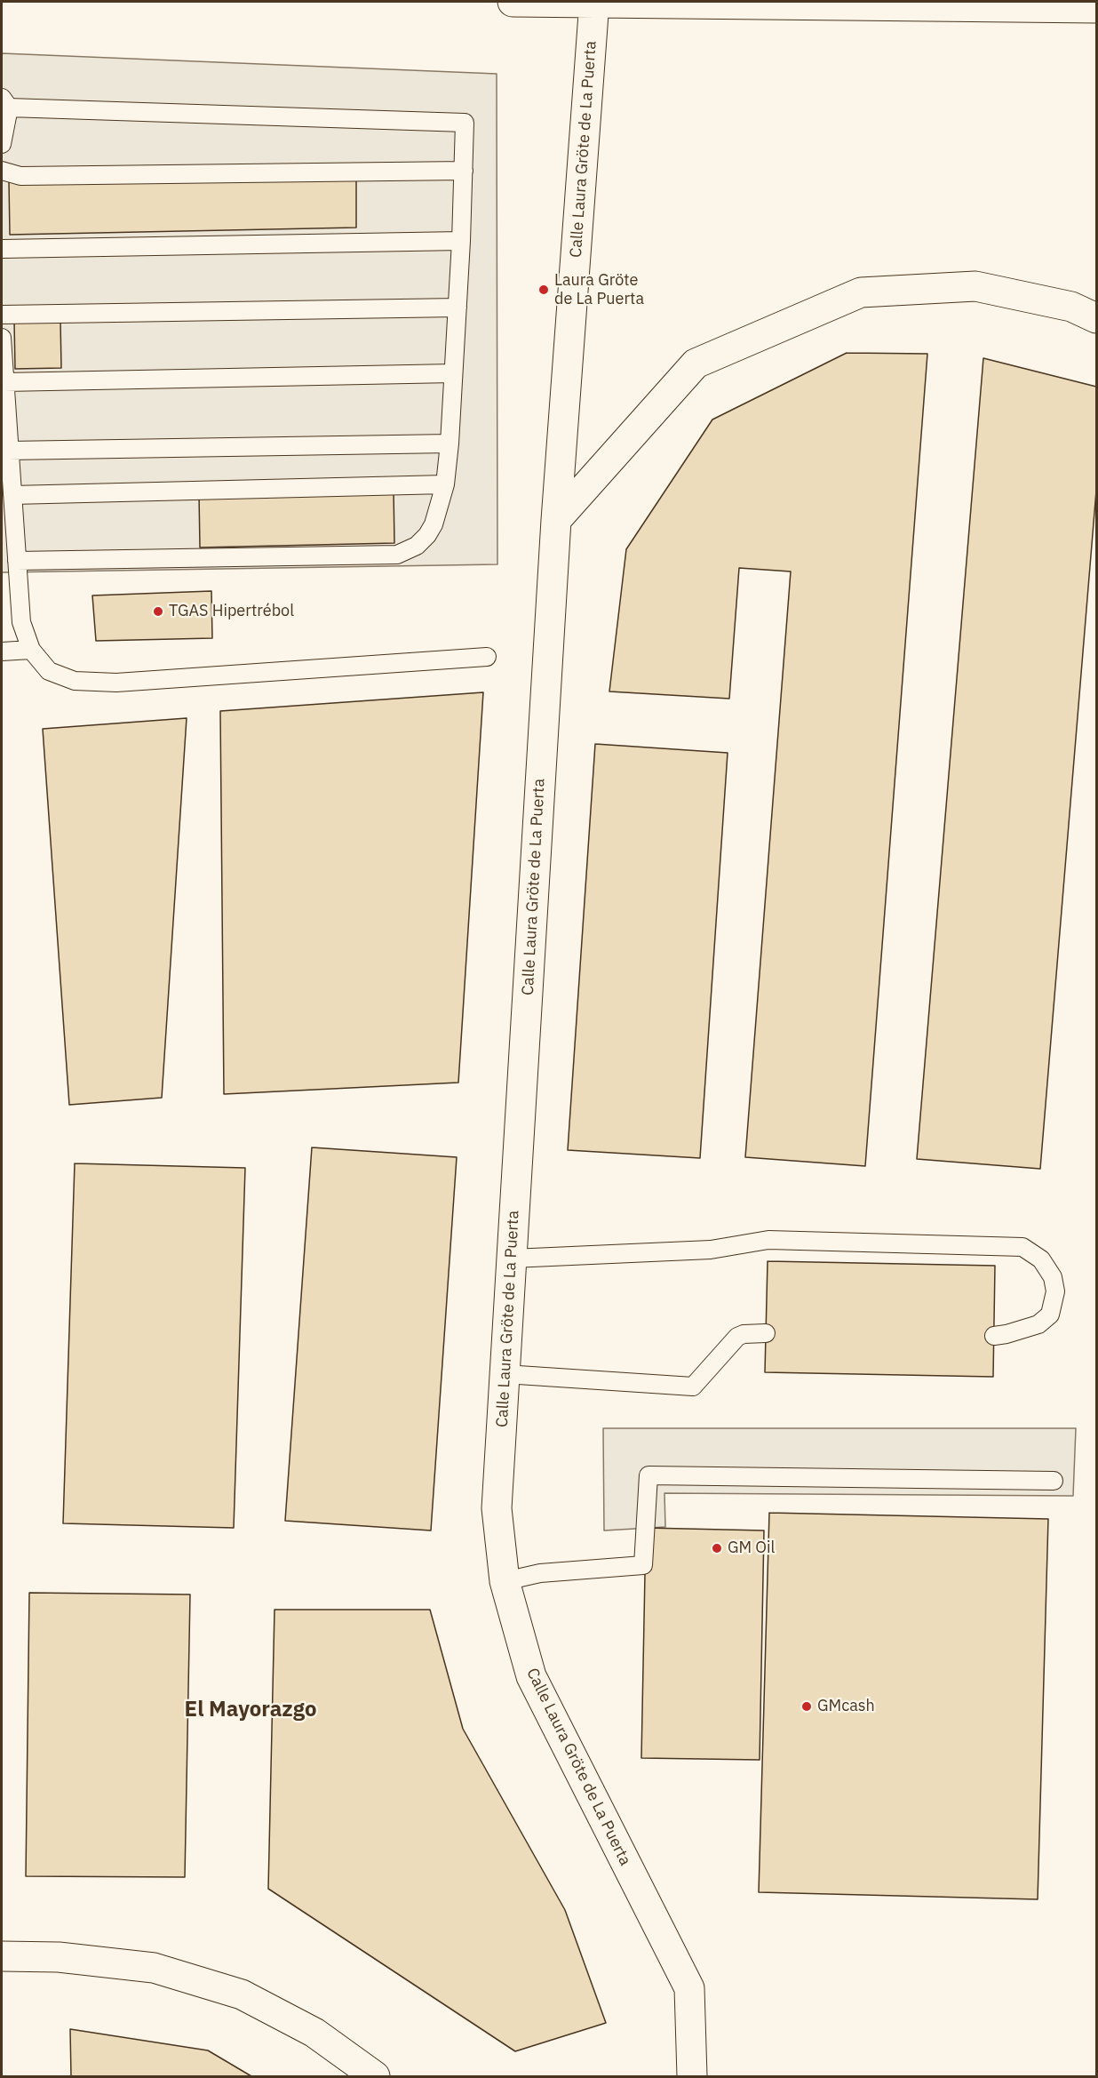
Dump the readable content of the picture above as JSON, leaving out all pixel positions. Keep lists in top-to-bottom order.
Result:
{
  "streets": {
    "street": ["Calle Laura Gröte de La Puerta"]
  },
  "districts": ["El Mayorazgo"],
  "places": [
    "Laura Gröte de La Puerta",
    "TGAS Hipertrébol",
    "GM Oil",
    "GMcash"
  ]
}
